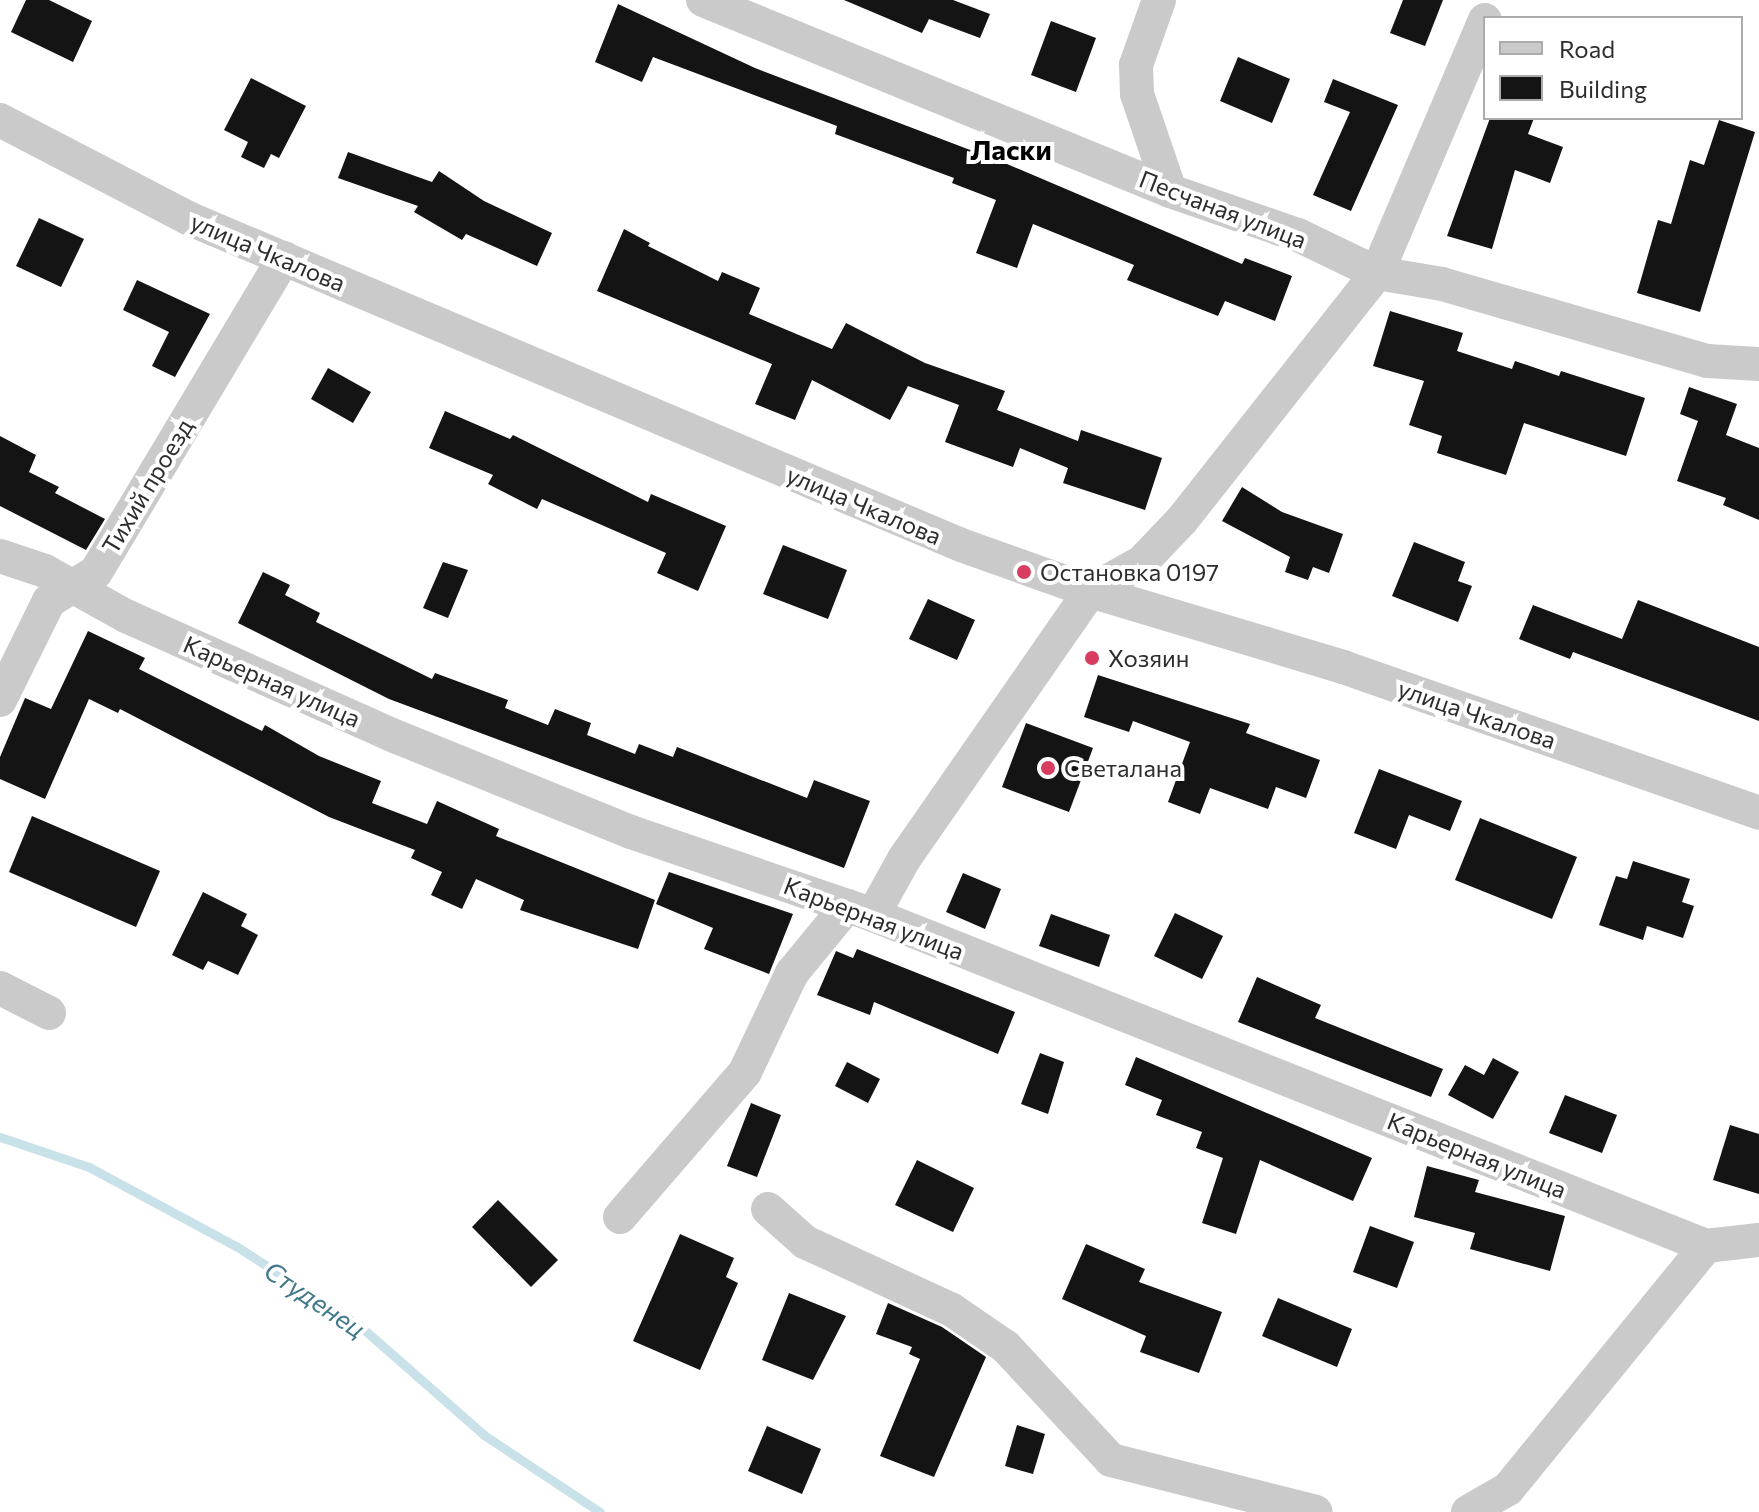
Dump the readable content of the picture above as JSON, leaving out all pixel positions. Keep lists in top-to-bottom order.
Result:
{
  "streets": {
    "street": [
      "Песчаная улица",
      "улица Чкалова",
      "Тихий проезд",
      "Карьерная улица"
    ]
  },
  "crossings": [
    ["улица Чкалова", "Тихий проезд"],
    ["Тихий проезд", "Карьерная улица"]
  ],
  "districts": ["Ласки"],
  "water": ["Студенец"],
  "places": ["Остановка 0197", "Хозяин", "Светалана"],
  "legend": ["Road", "Building"]
}
